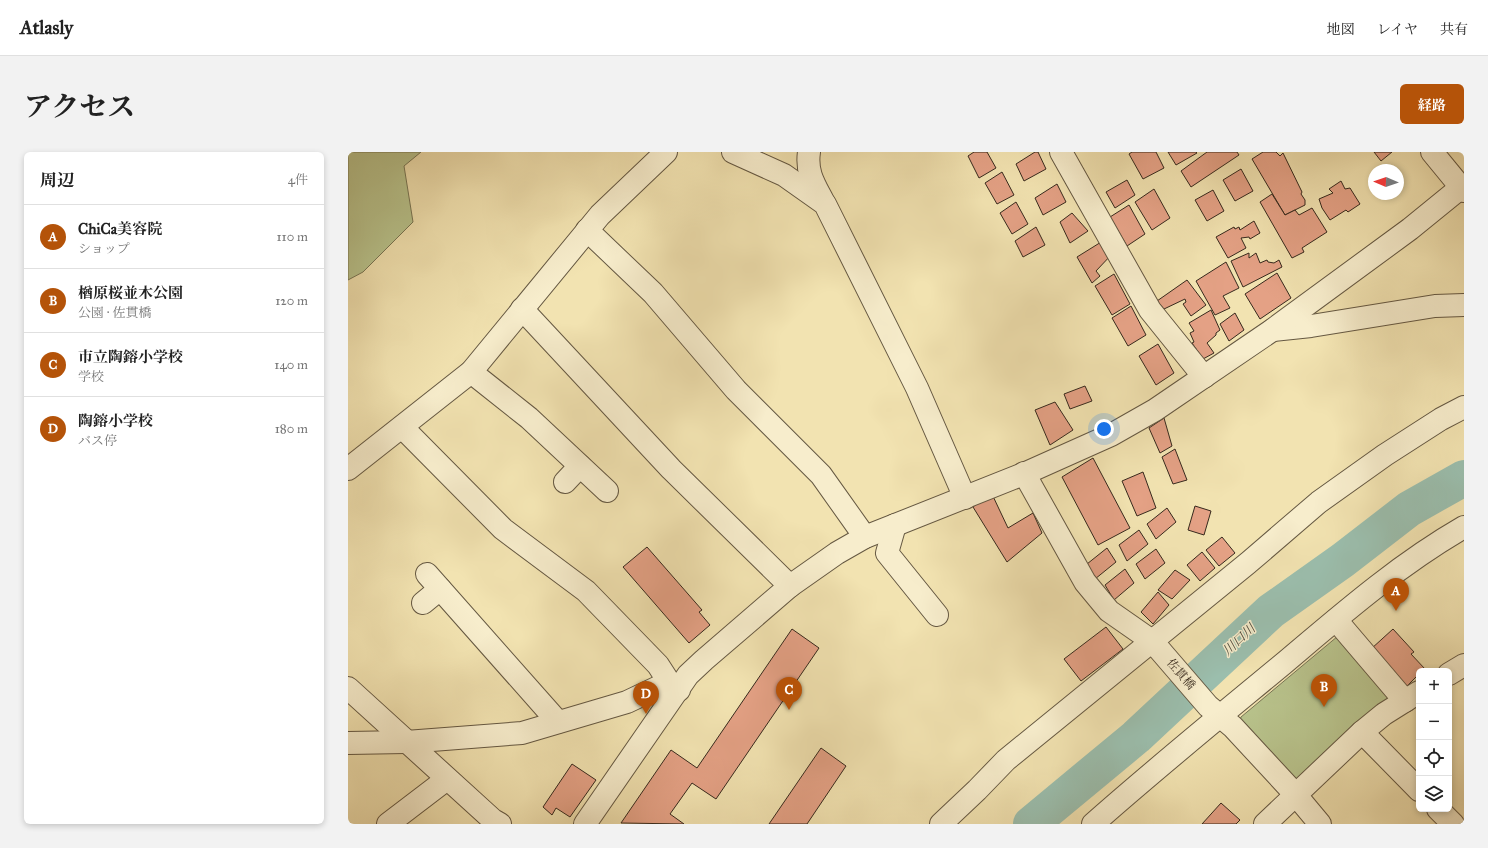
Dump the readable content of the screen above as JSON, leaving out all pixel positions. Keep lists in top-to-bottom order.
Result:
{
  "streets": {
    "street": ["佐貫橋"]
  },
  "water": ["川口川"],
  "north": "left",
  "page": {
    "header": "Atlasly",
    "nav": ["地図", "レイヤ", "共有"],
    "title": "アクセス",
    "buttons": "経路",
    "heading": ["周辺", "4件"],
    "list": [
      {
        "mark": "A",
        "name": "ChiCa美容院",
        "note": "ショップ",
        "value": "110 m"
      },
      {
        "mark": "B",
        "name": "楢原桜並木公園",
        "note": "公園 · 佐貫橋",
        "value": "120 m"
      },
      {
        "mark": "C",
        "name": "市立陶鎔小学校",
        "note": "学校",
        "value": "140 m"
      },
      {
        "mark": "D",
        "name": "陶鎔小学校",
        "note": "バス停",
        "value": "180 m"
      }
    ],
    "pins": [
      "A",
      "B",
      "C",
      "D"
    ],
    "map_buttons": ["+", "−"]
  }
}
